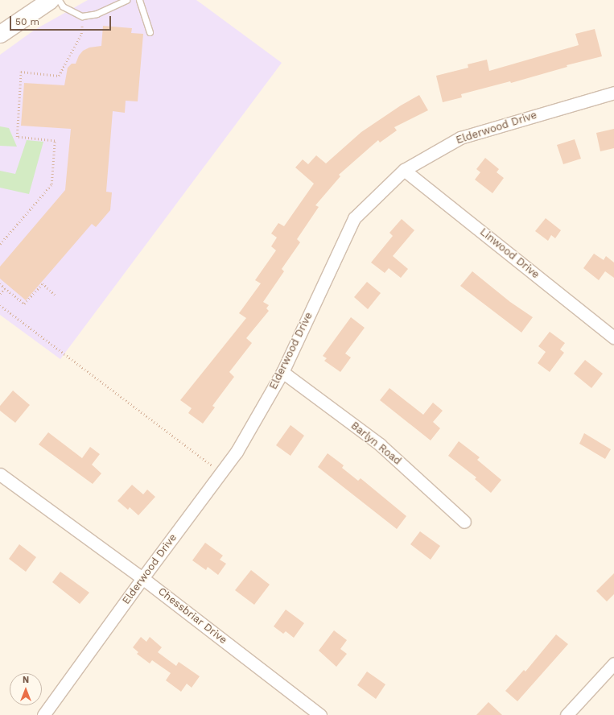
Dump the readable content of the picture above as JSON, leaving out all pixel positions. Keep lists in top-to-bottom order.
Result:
{
  "streets": {
    "street": [
      "Elderwood Drive",
      "Linwood Drive",
      "Barlyn Road",
      "Chessbriar Drive"
    ]
  },
  "crossings": [
    ["Elderwood Drive", "Linwood Drive"],
    ["Elderwood Drive", "Barlyn Road"],
    ["Elderwood Drive", "Chessbriar Drive"]
  ],
  "scale_bar": "50 m",
  "north": "top"
}
